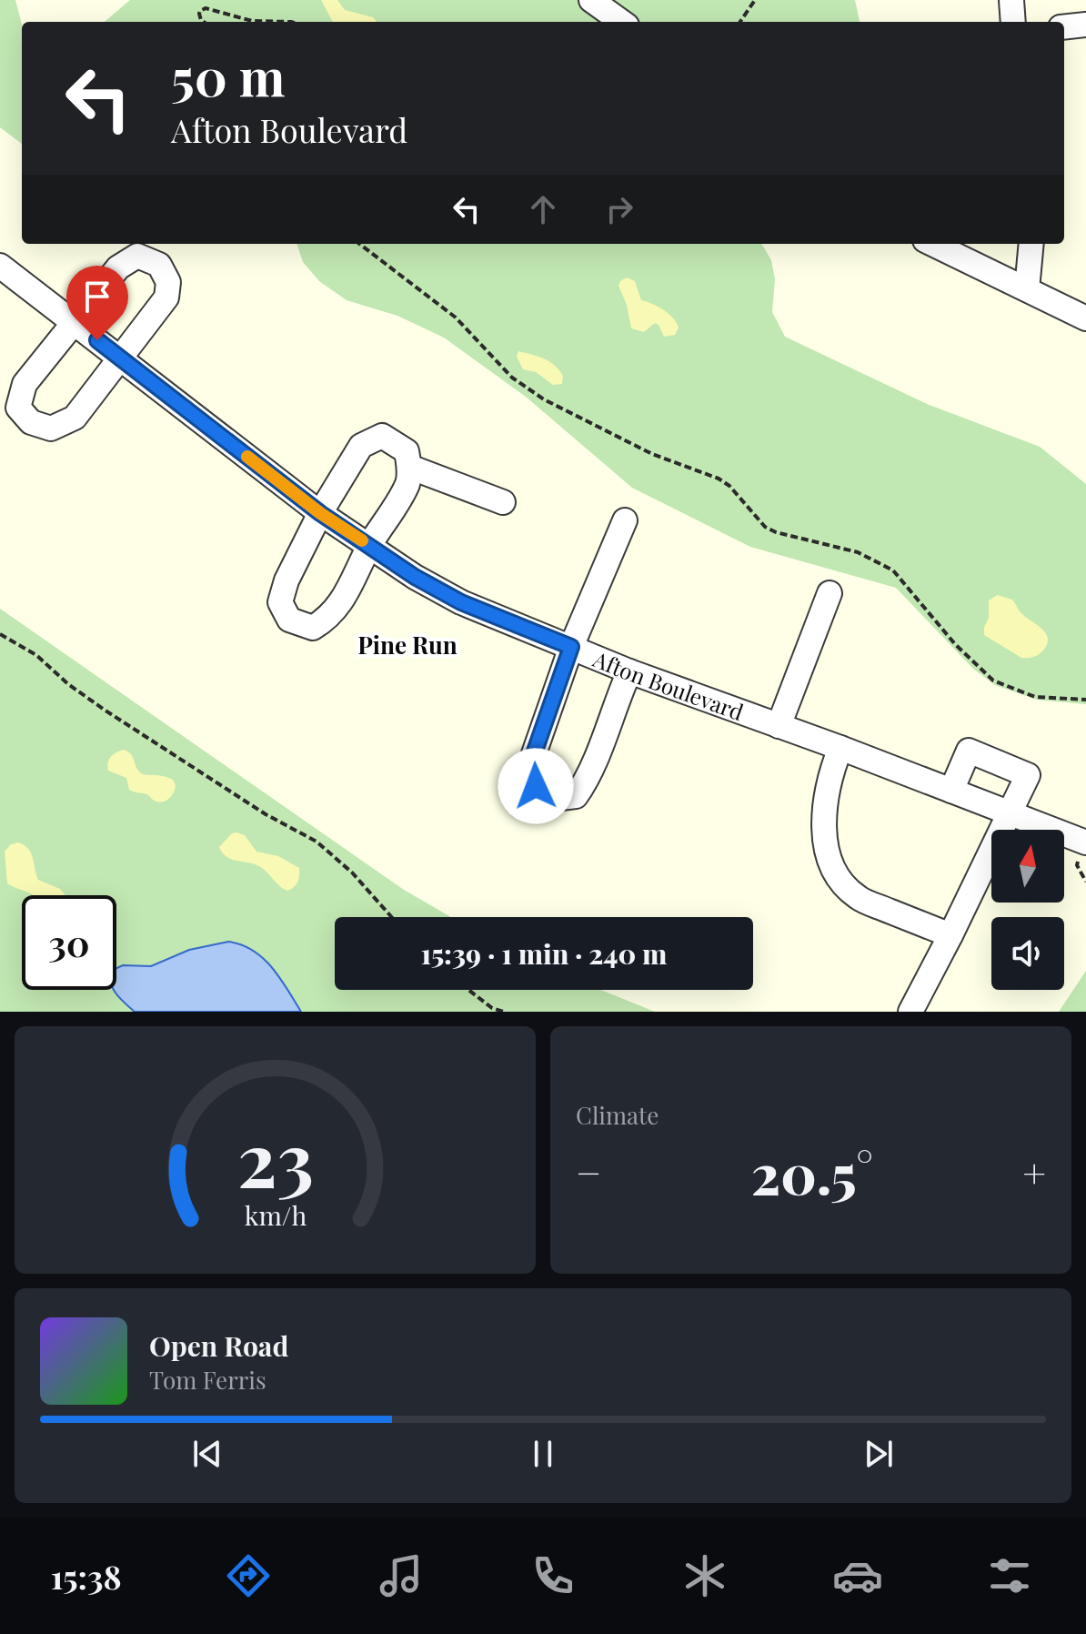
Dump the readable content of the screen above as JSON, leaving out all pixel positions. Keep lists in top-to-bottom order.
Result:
{
  "streets": {
    "street": ["Afton Boulevard"]
  },
  "districts": ["Pine Run"],
  "north": "top",
  "page": {
    "turn": ["50 m", "Afton Boulevard"],
    "limit": "30",
    "trip": "15:39 · 1 min · 240 m",
    "tile": "Climate",
    "heat": ["−", "20.5°", "+"],
    "song": ["Open Road", "Tom Ferris"],
    "tabs": "15:38",
    "gauge": ["23", "km/h"]
  }
}
